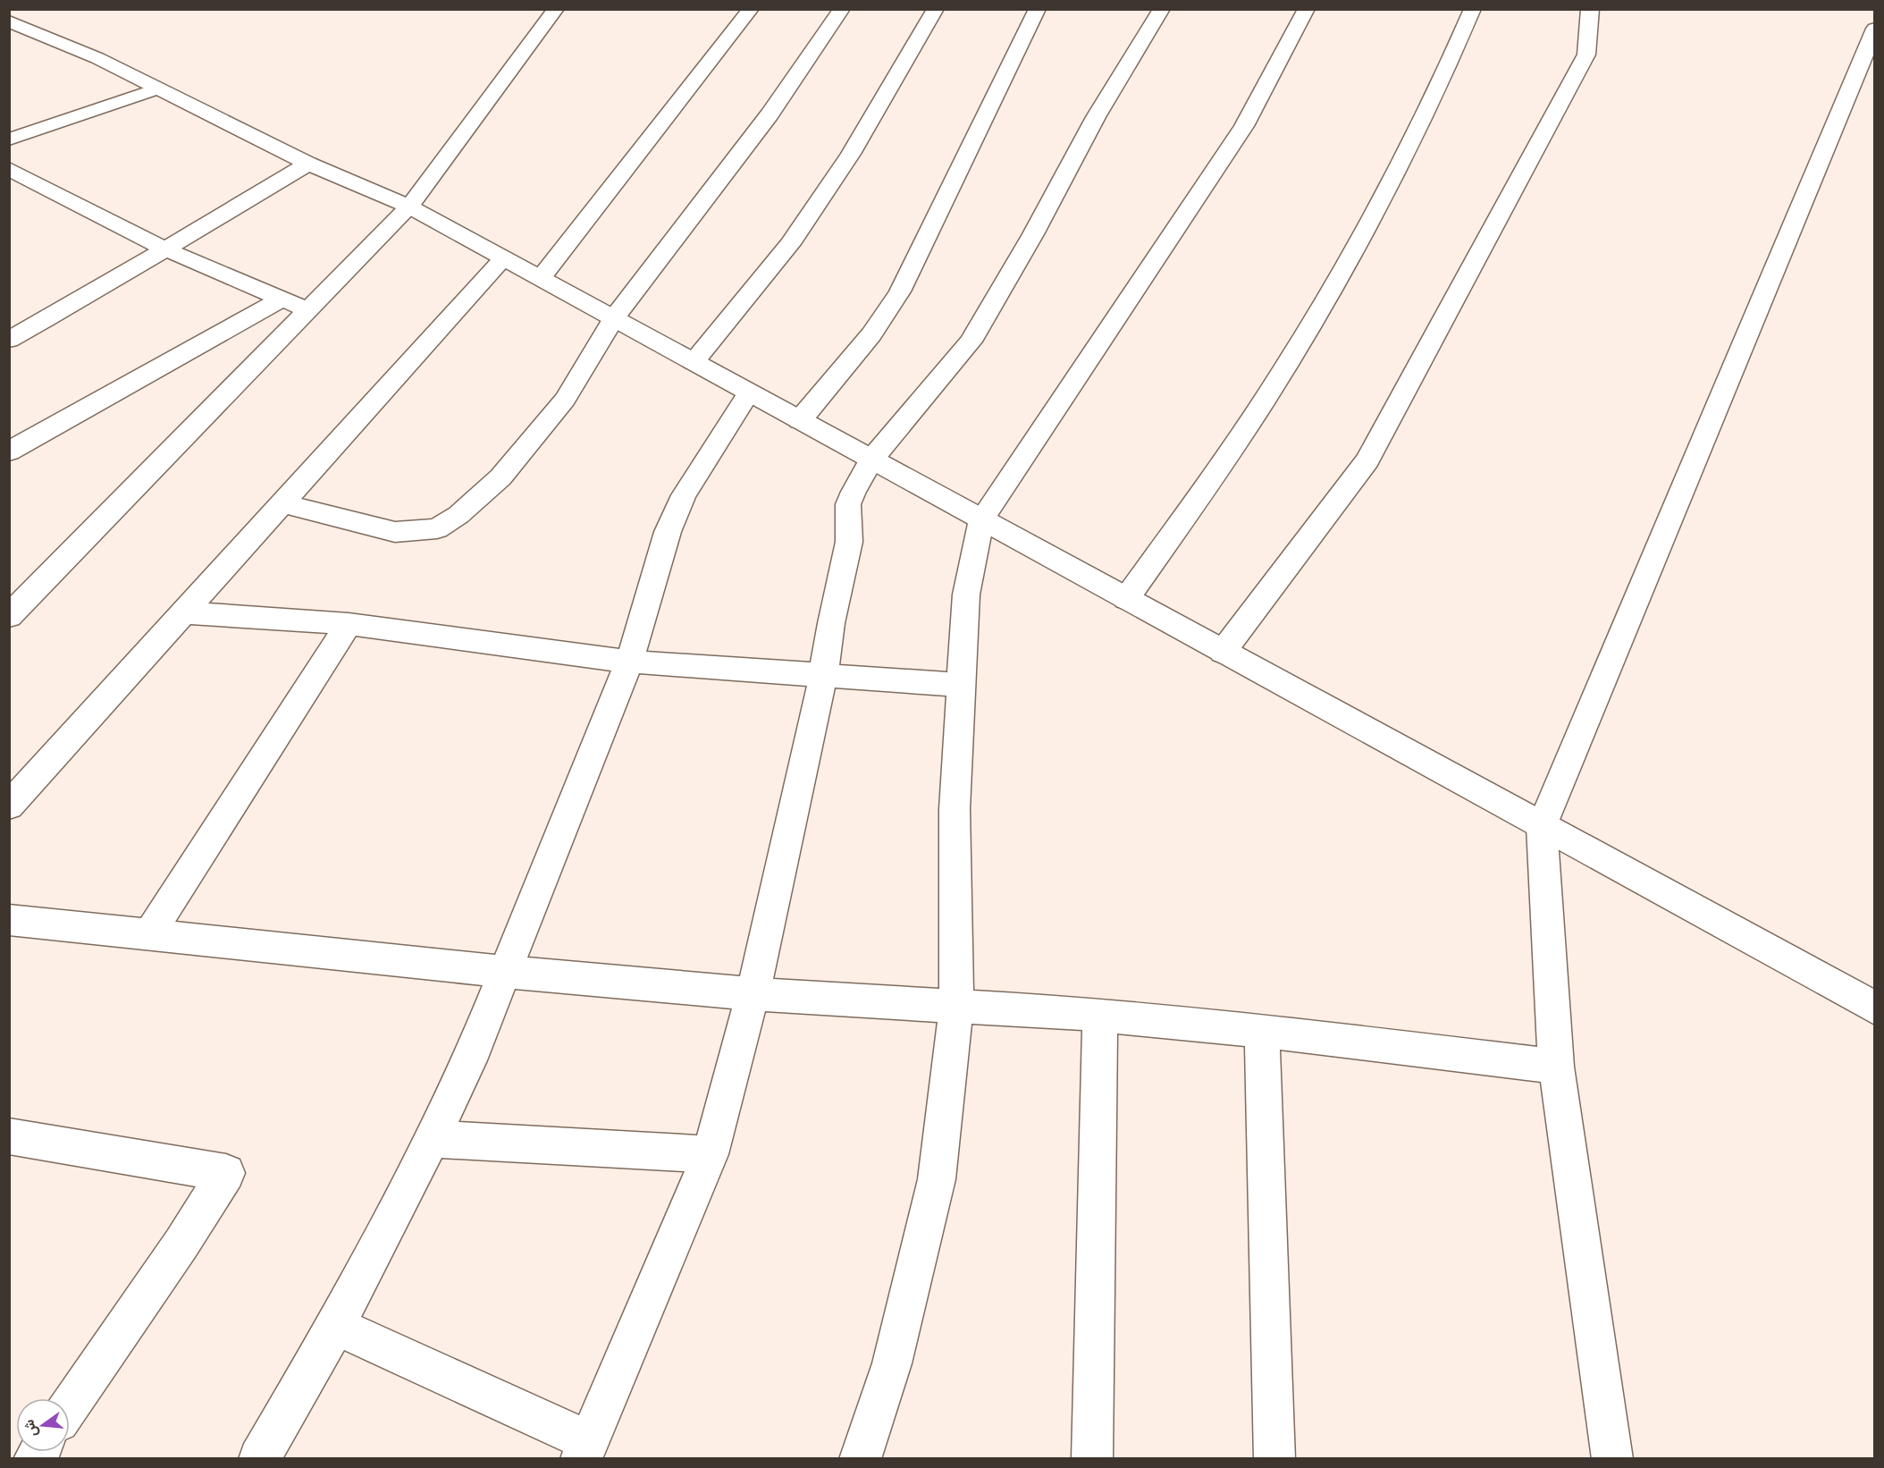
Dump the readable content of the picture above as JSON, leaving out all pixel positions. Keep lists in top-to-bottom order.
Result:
{
  "north": "left"
}
